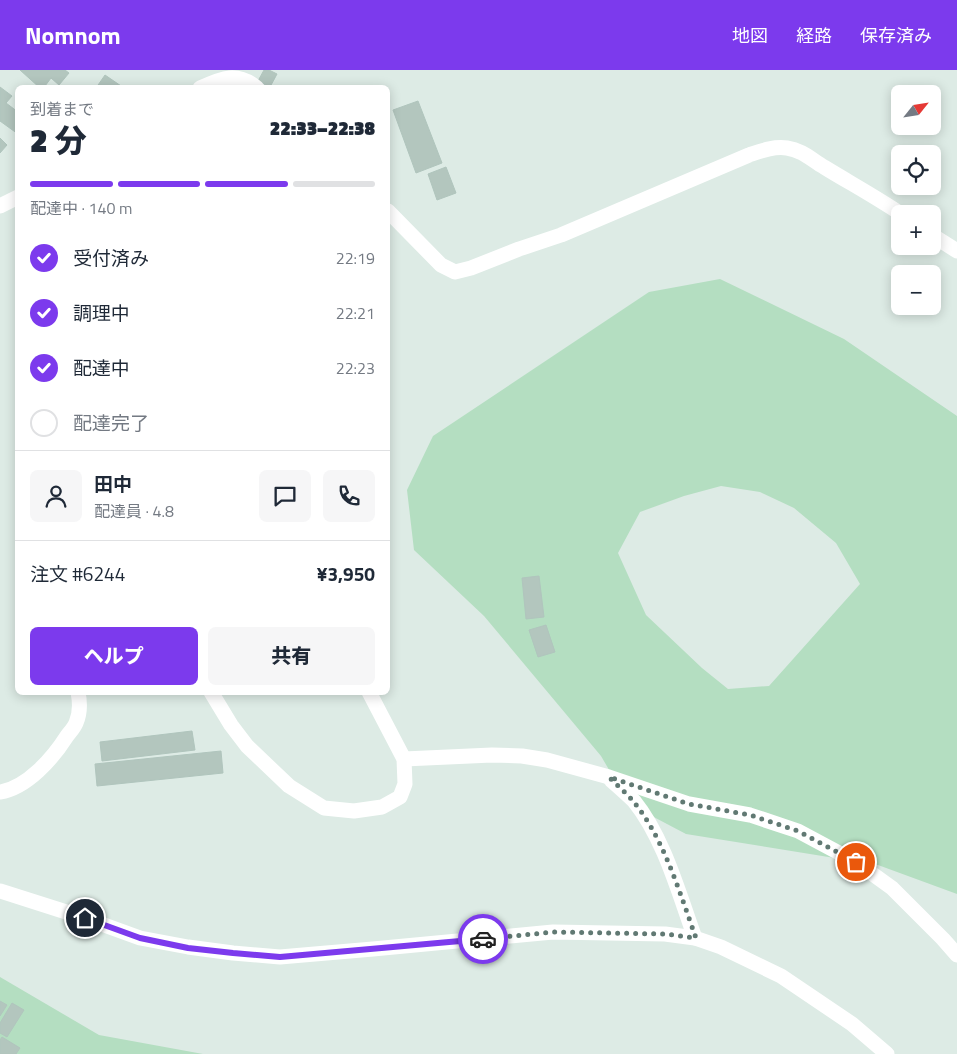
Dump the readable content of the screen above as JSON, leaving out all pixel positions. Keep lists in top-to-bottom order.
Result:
{
  "north": "top right",
  "page": {
    "header": "Nomnom",
    "nav": ["地図", "経路", "保存済み"],
    "map_buttons": ["+", "−"],
    "heading": ["2 分", "到着まで", "22:33–22:38"],
    "panel": [
      "田中",
      "配達員 · 4.8",
      "注文 #6244",
      "¥3,950"
    ],
    "bar": "配達中 · 140 m",
    "list": [
      ["受付済み", "22:19"],
      ["調理中", "22:21"],
      ["配達中", "22:23"],
      "配達完了"
    ],
    "buttons": ["ヘルプ", "共有"]
  }
}
